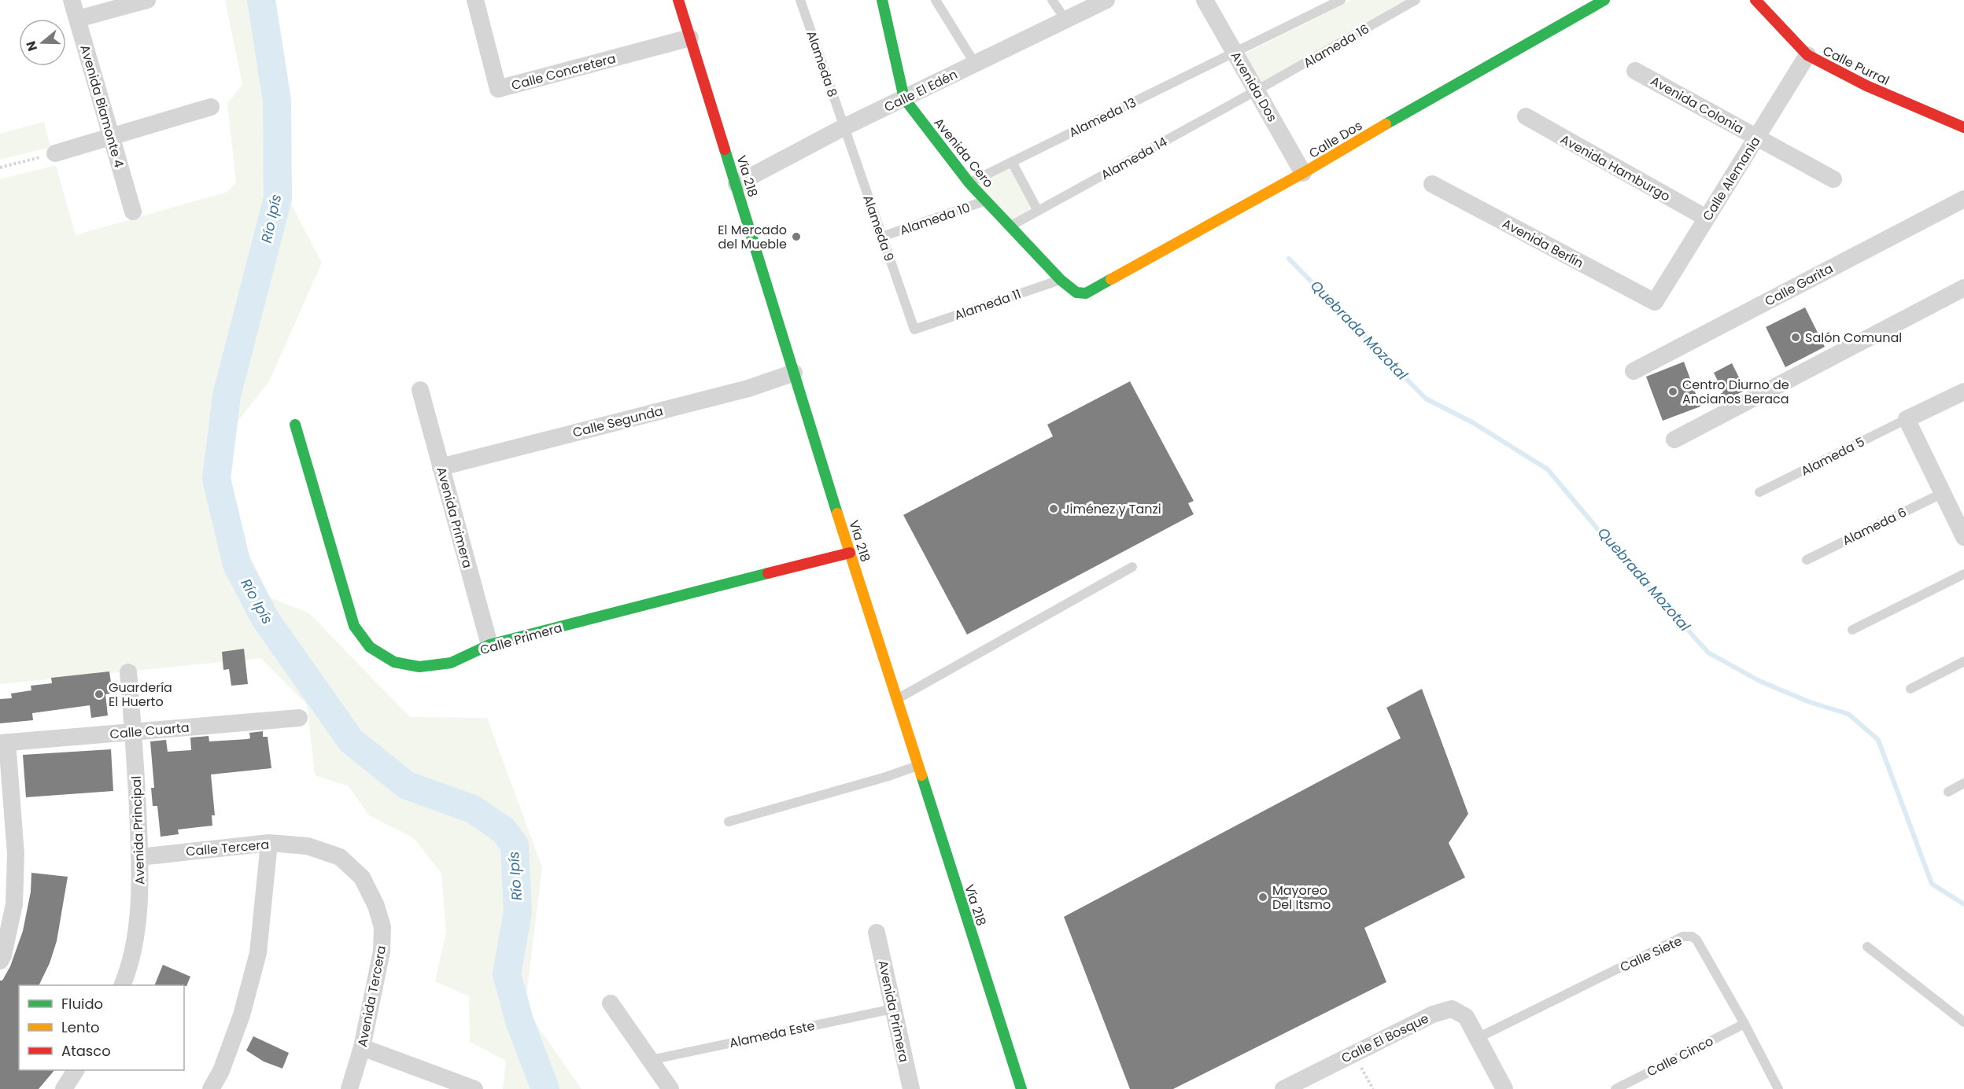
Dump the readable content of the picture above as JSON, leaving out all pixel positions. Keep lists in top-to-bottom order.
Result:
{
  "streets": {
    "street": [
      "Calle Purral",
      "Calle Concretera",
      "Avenida Dos",
      "Calle El Edén",
      "Avenida Colonia",
      "Avenida Biamonte 4",
      "Calle Dos",
      "Avenida Cero",
      "Avenida Hamburgo",
      "Vía 218",
      "Calle Alemania",
      "Avenida Berlín",
      "Calle Garita",
      "Calle Segunda",
      "Avenida Primera",
      "Calle Primera",
      "Calle Cuarta",
      "Avenida Principal",
      "Calle Tercera",
      "Avenida Tercera",
      "Calle El Bosque"
    ],
    "lane": [
      "Alameda 16",
      "Alameda 8",
      "Alameda 13",
      "Alameda 14",
      "Alameda 10",
      "Alameda 9",
      "Alameda 11",
      "Alameda 5",
      "Alameda 6",
      "Calle Siete",
      "Alameda Este",
      "Calle Cinco"
    ]
  },
  "crossings": [
    ["Alameda 16", "Avenida Dos"],
    ["Alameda 16", "Alameda 14"],
    ["Alameda 8", "Calle El Edén"],
    ["Alameda 8", "Alameda 9"],
    ["Calle Purral", "Calle Alemania"],
    ["Calle Concretera", "Vía 218"],
    ["Avenida Dos", "Alameda 13"],
    ["Avenida Dos", "Calle Dos"],
    ["Avenida Dos", "Alameda 14"],
    ["Calle El Edén", "Avenida Cero"],
    ["Calle El Edén", "Vía 218"],
    ["Calle El Edén", "Alameda 9"],
    ["Avenida Colonia", "Calle Alemania"],
    ["Alameda 13", "Avenida Cero"],
    ["Calle Dos", "Avenida Cero"],
    ["Avenida Cero", "Alameda 14"],
    ["Avenida Cero", "Alameda 10"],
    ["Avenida Cero", "Alameda 11"],
    ["Avenida Hamburgo", "Calle Alemania"],
    ["Vía 218", "Calle Segunda"],
    ["Vía 218", "Calle Primera"],
    ["Calle Alemania", "Avenida Berlín"],
    ["Alameda 10", "Alameda 9"],
    ["Alameda 9", "Alameda 11"],
    ["Calle Segunda", "Avenida Primera"],
    ["Avenida Primera", "Calle Primera"],
    ["Avenida Primera", "Alameda Este"],
    ["Calle Cuarta", "Avenida Principal"],
    ["Avenida Principal", "Calle Tercera"],
    ["Calle Tercera", "Avenida Tercera"],
    ["Calle Siete", "Calle El Bosque"],
    ["Calle Siete", "Calle Cinco"]
  ],
  "water": ["Río Ipís", "Quebrada Mozotal"],
  "places": [
    "El Mercado del Mueble",
    "Salón Comunal",
    "Centro Diurno de Ancianos Beraca",
    "Jiménez y Tanzi",
    "Guardería El Huerto",
    "Mayoreo Del Itsmo"
  ],
  "legend": ["Fluido", "Lento", "Atasco"],
  "north": "left"
}
